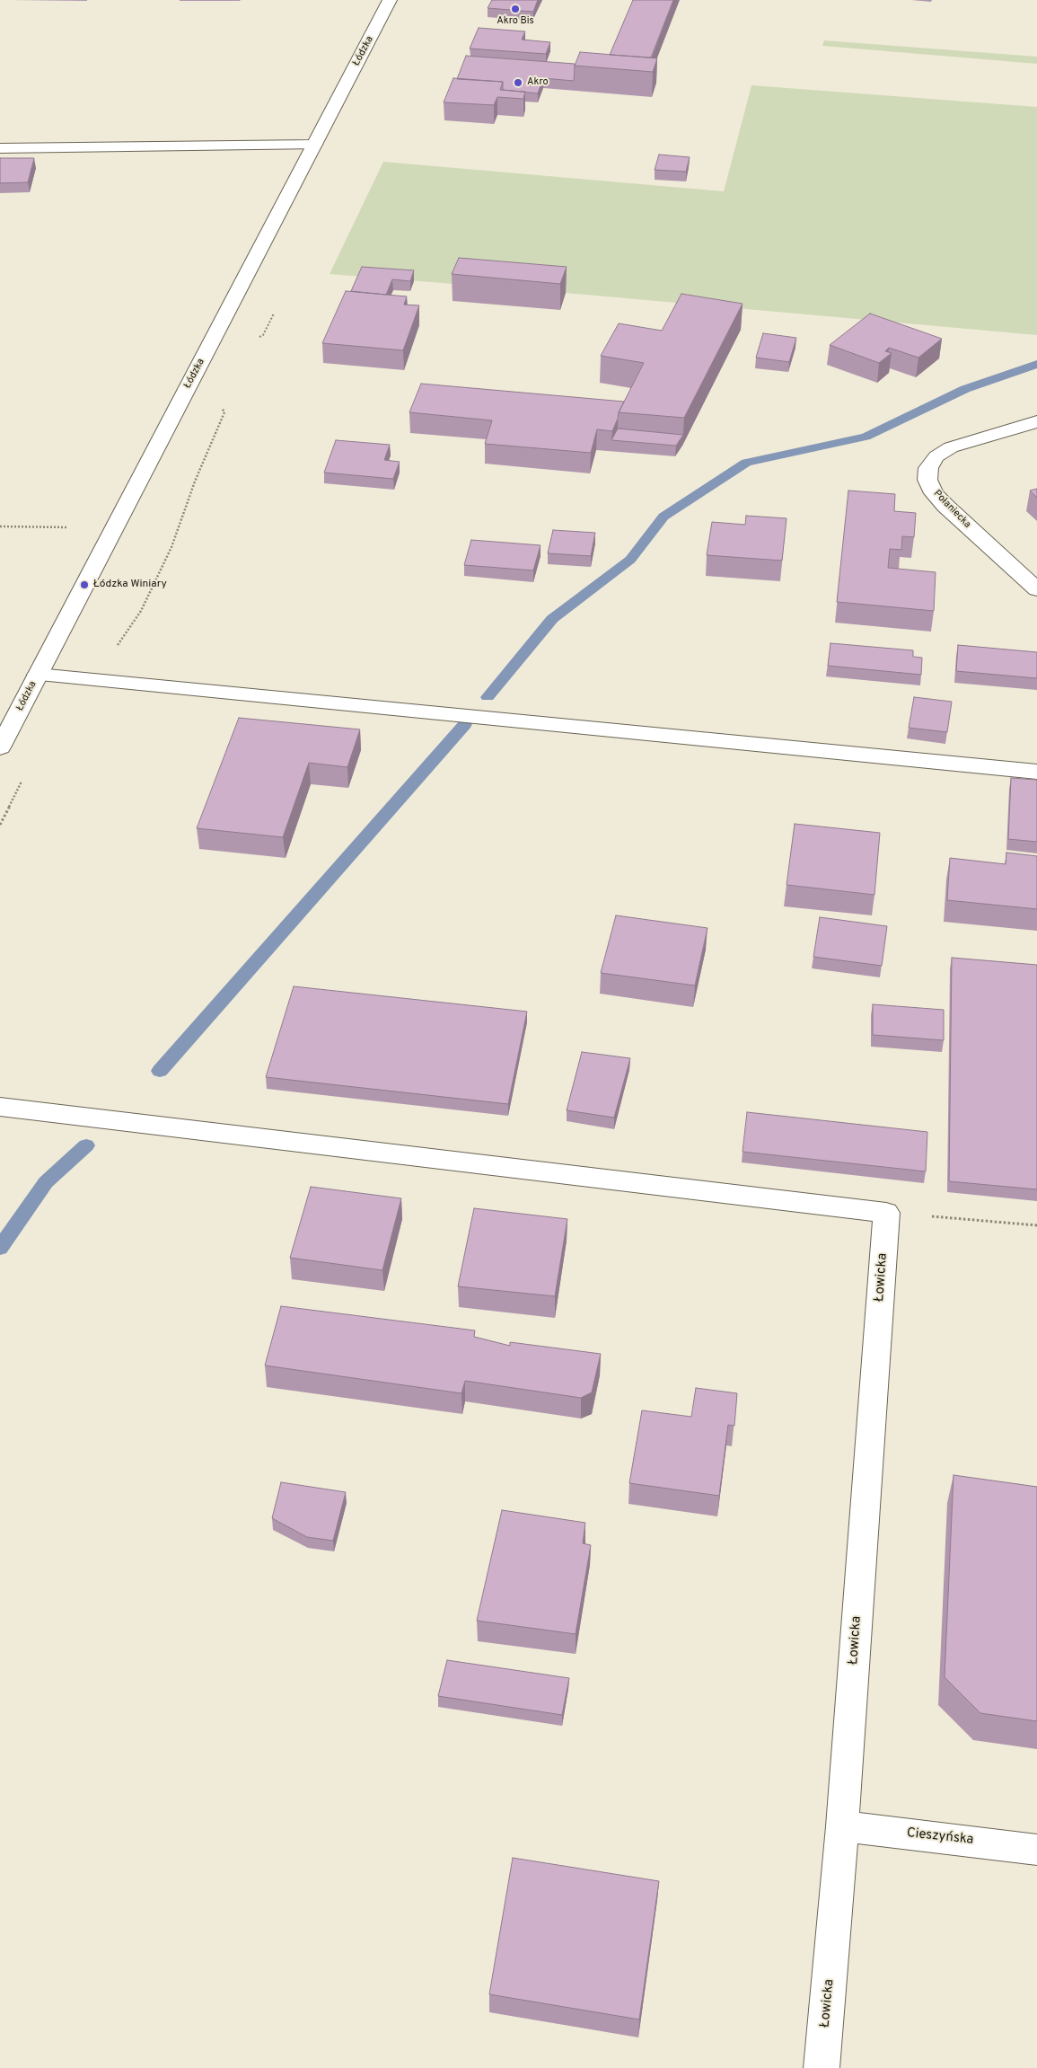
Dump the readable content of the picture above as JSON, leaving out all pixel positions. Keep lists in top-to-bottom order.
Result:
{
  "streets": {
    "main road": [
      "Łódzka",
      "Połaniecka",
      "Łowicka",
      "Cieszyńska"
    ]
  },
  "crossings": [
    ["Łowicka", "Cieszyńska"]
  ],
  "places": ["Akro Bis", "Akro", "Łódzka Winiary"]
}
